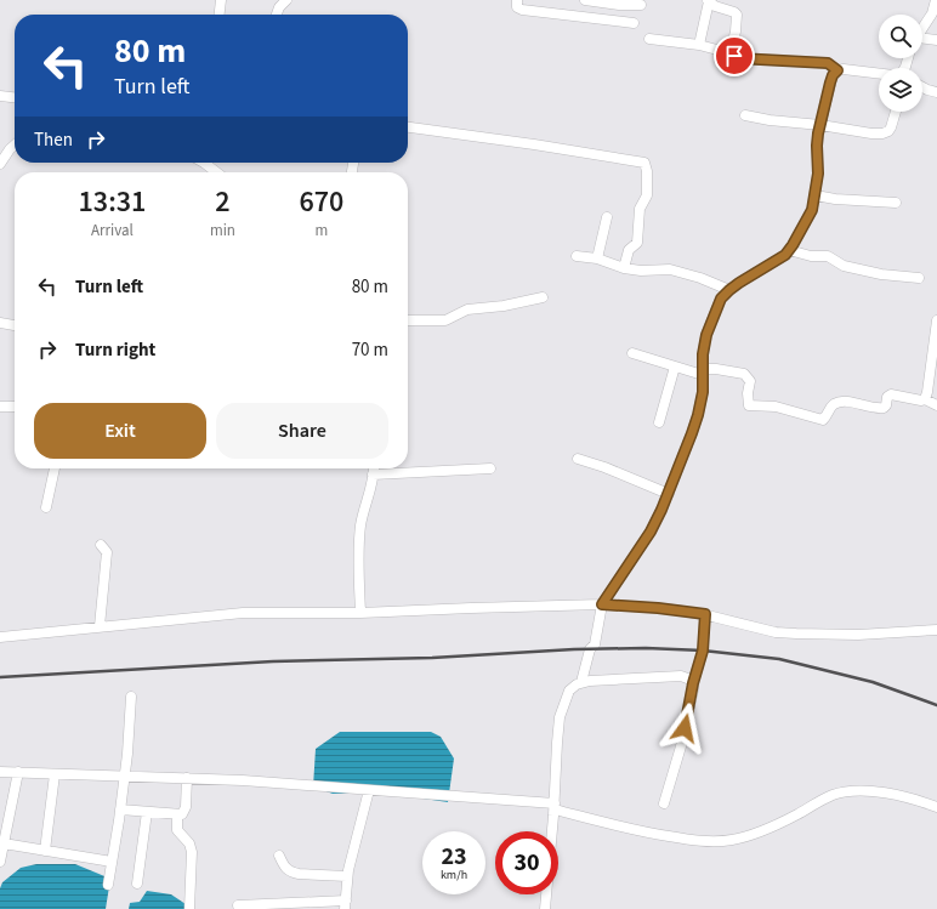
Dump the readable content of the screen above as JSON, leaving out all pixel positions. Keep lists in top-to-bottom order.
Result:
{
  "page": {
    "turn": ["80 m", "Turn left"],
    "then": "Then",
    "eta": [
      "13:31",
      "Arrival",
      "2",
      "min",
      "670",
      "m"
    ],
    "list": [
      {
        "name": "Turn left",
        "value": "80 m"
      },
      {
        "name": "Turn right",
        "value": "70 m"
      }
    ],
    "buttons": ["Exit", "Share"],
    "speed": "23 km/h",
    "limit": "30"
  }
}
